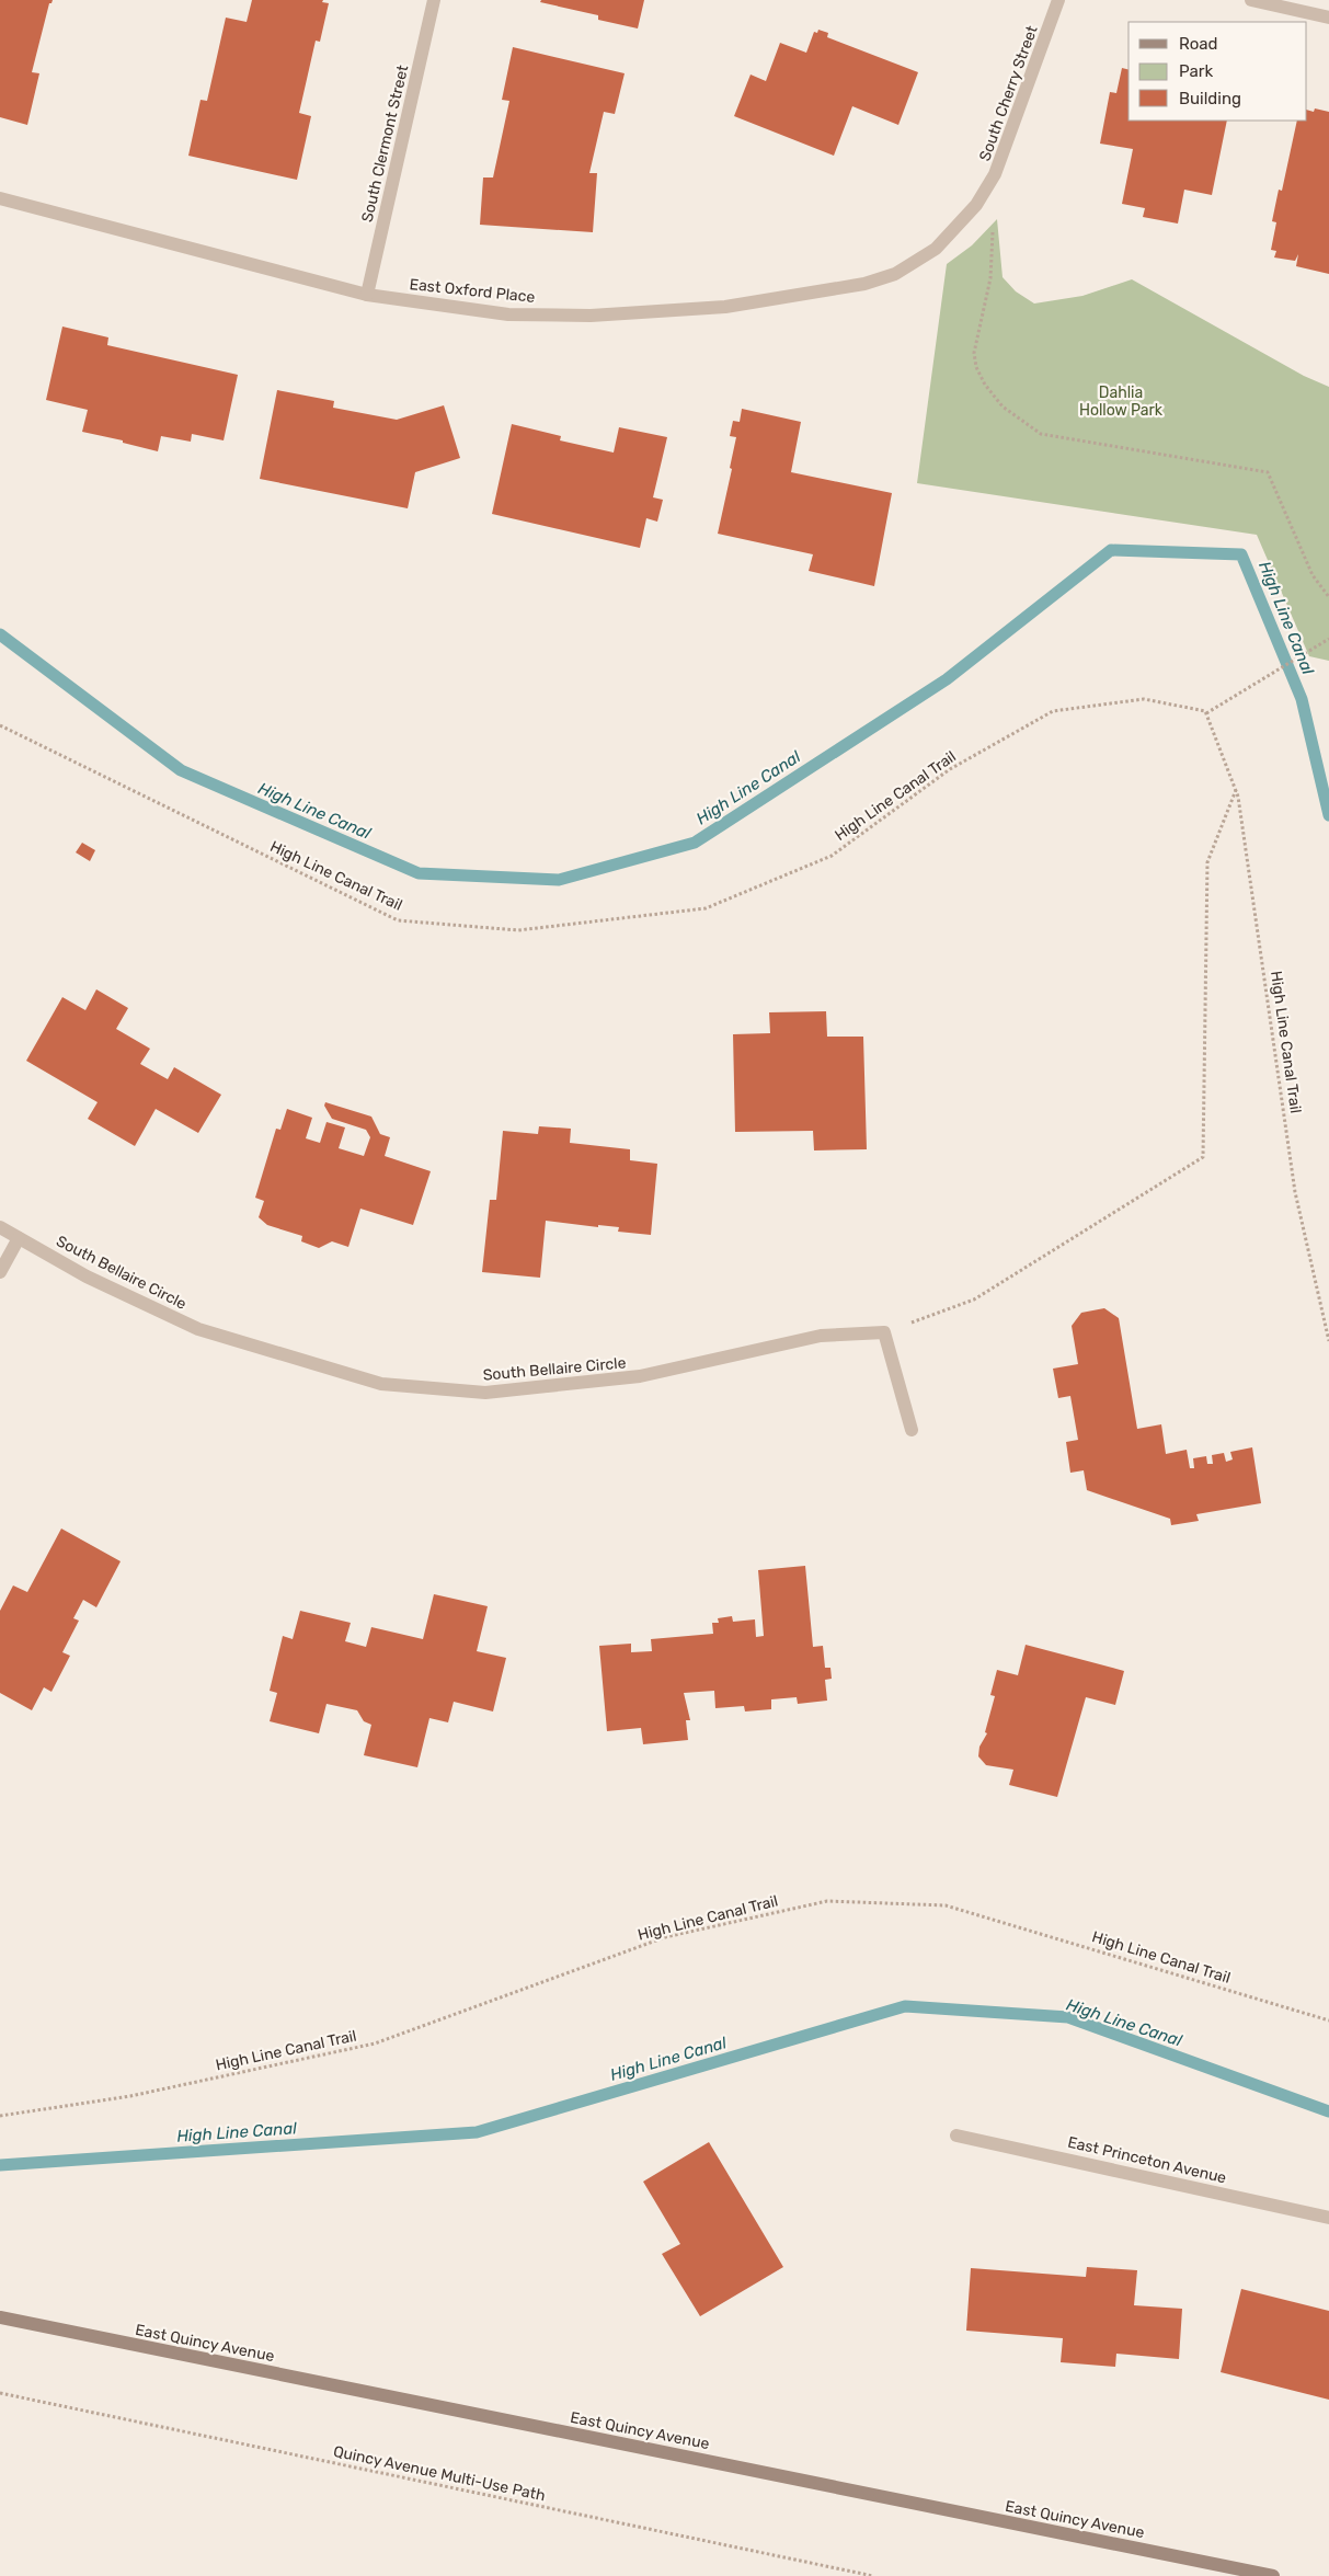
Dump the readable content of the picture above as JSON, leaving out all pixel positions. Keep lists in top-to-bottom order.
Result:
{
  "streets": {
    "street": [
      "South Cherry Street",
      "South Clermont Street",
      "East Oxford Place",
      "South Bellaire Circle",
      "East Princeton Avenue",
      "East Quincy Avenue"
    ],
    "path": ["High Line Canal Trail", "Quincy Avenue Multi-Use Path"]
  },
  "crossings": [
    ["South Cherry Street", "East Oxford Place"],
    ["South Clermont Street", "East Oxford Place"]
  ],
  "water": ["High Line Canal"],
  "parks": ["Dahlia Hollow Park"],
  "legend": ["Road", "Park", "Building"]
}
